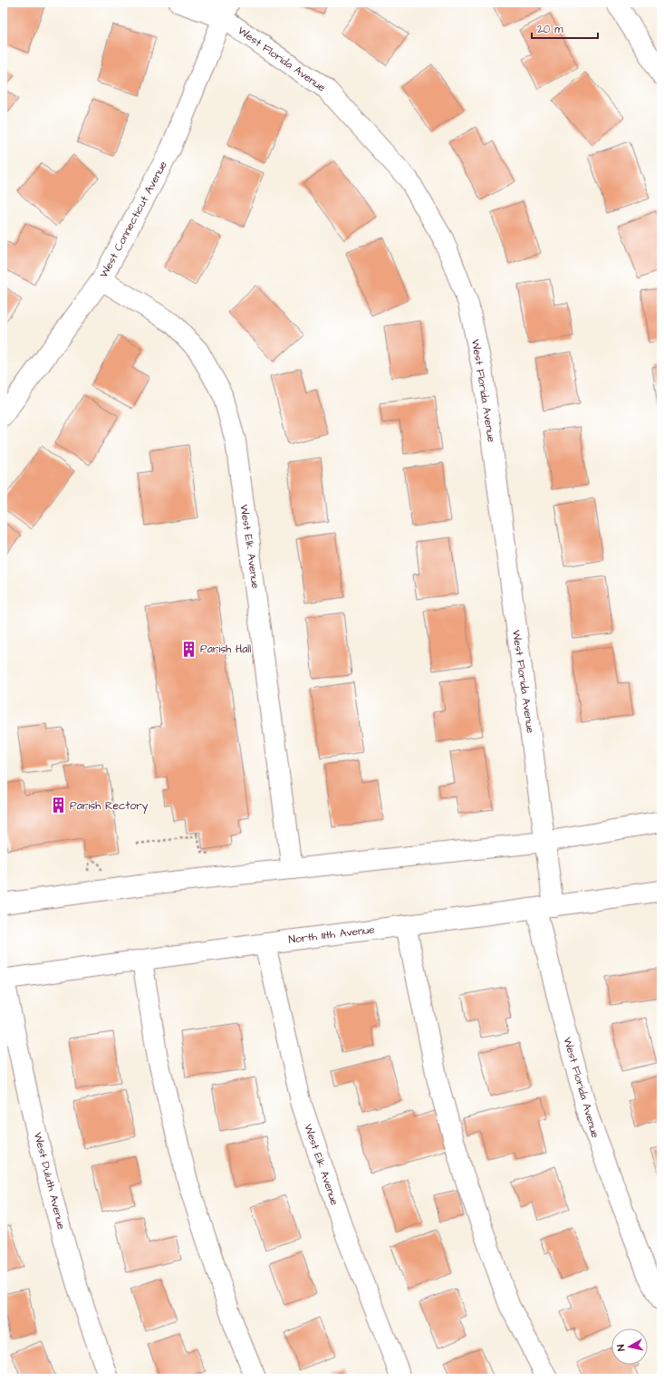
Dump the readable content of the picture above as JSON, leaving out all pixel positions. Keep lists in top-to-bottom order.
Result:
{
  "streets": {
    "street": [
      "West Florida Avenue",
      "West Connecticut Avenue",
      "West Elk Avenue",
      "North 111th Avenue",
      "West Duluth Avenue"
    ]
  },
  "crossings": [
    ["West Florida Avenue", "West Connecticut Avenue"],
    ["West Florida Avenue", "North 111th Avenue"],
    ["West Connecticut Avenue", "West Elk Avenue"],
    ["West Elk Avenue", "North 111th Avenue"],
    ["North 111th Avenue", "West Duluth Avenue"]
  ],
  "places": {
    "building": ["Parish Hall", "Parish Rectory"]
  },
  "scale_bar": "20 m",
  "north": "left"
}
